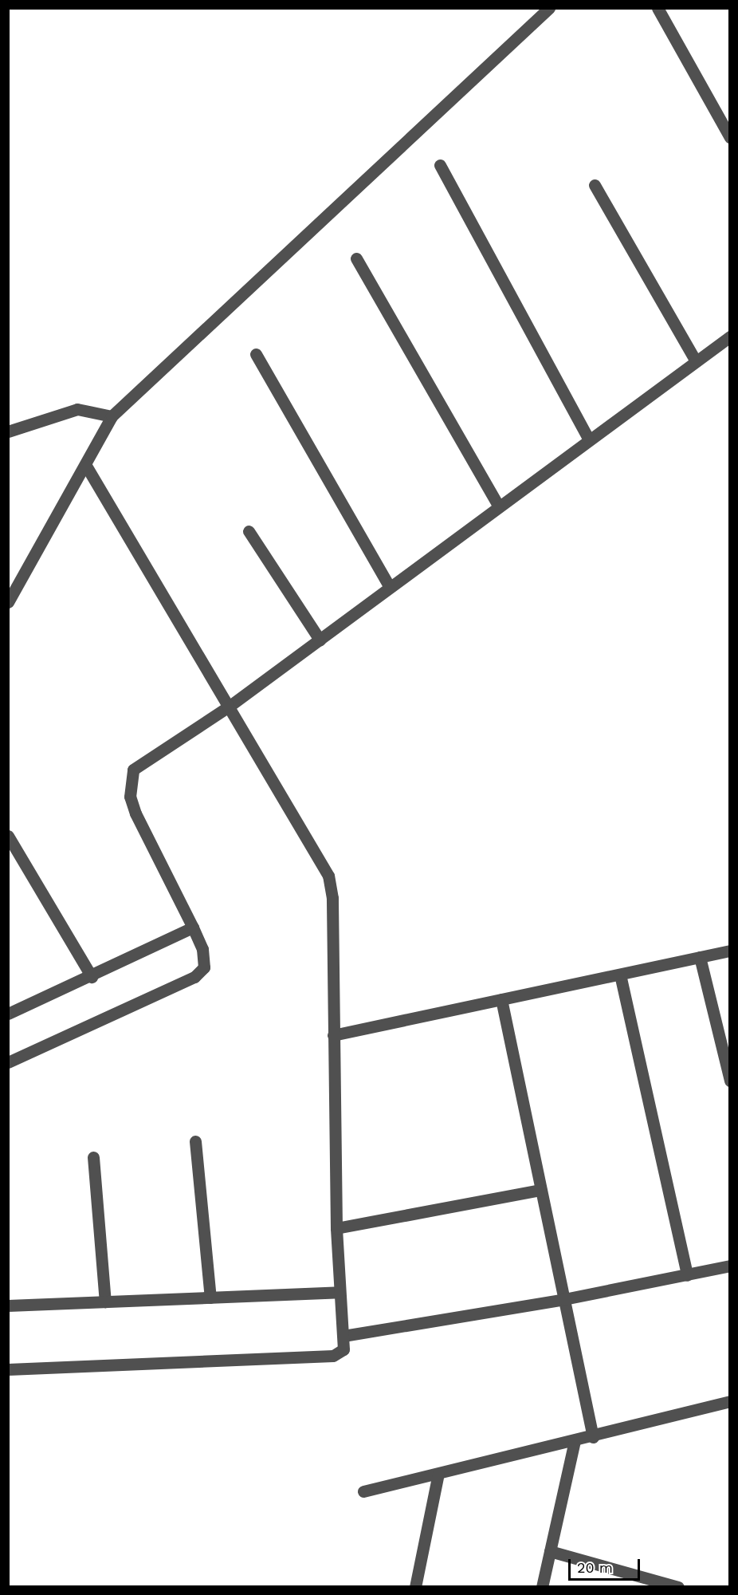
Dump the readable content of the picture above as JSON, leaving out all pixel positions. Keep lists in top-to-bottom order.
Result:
{
  "scale_bar": "20 m"
}
